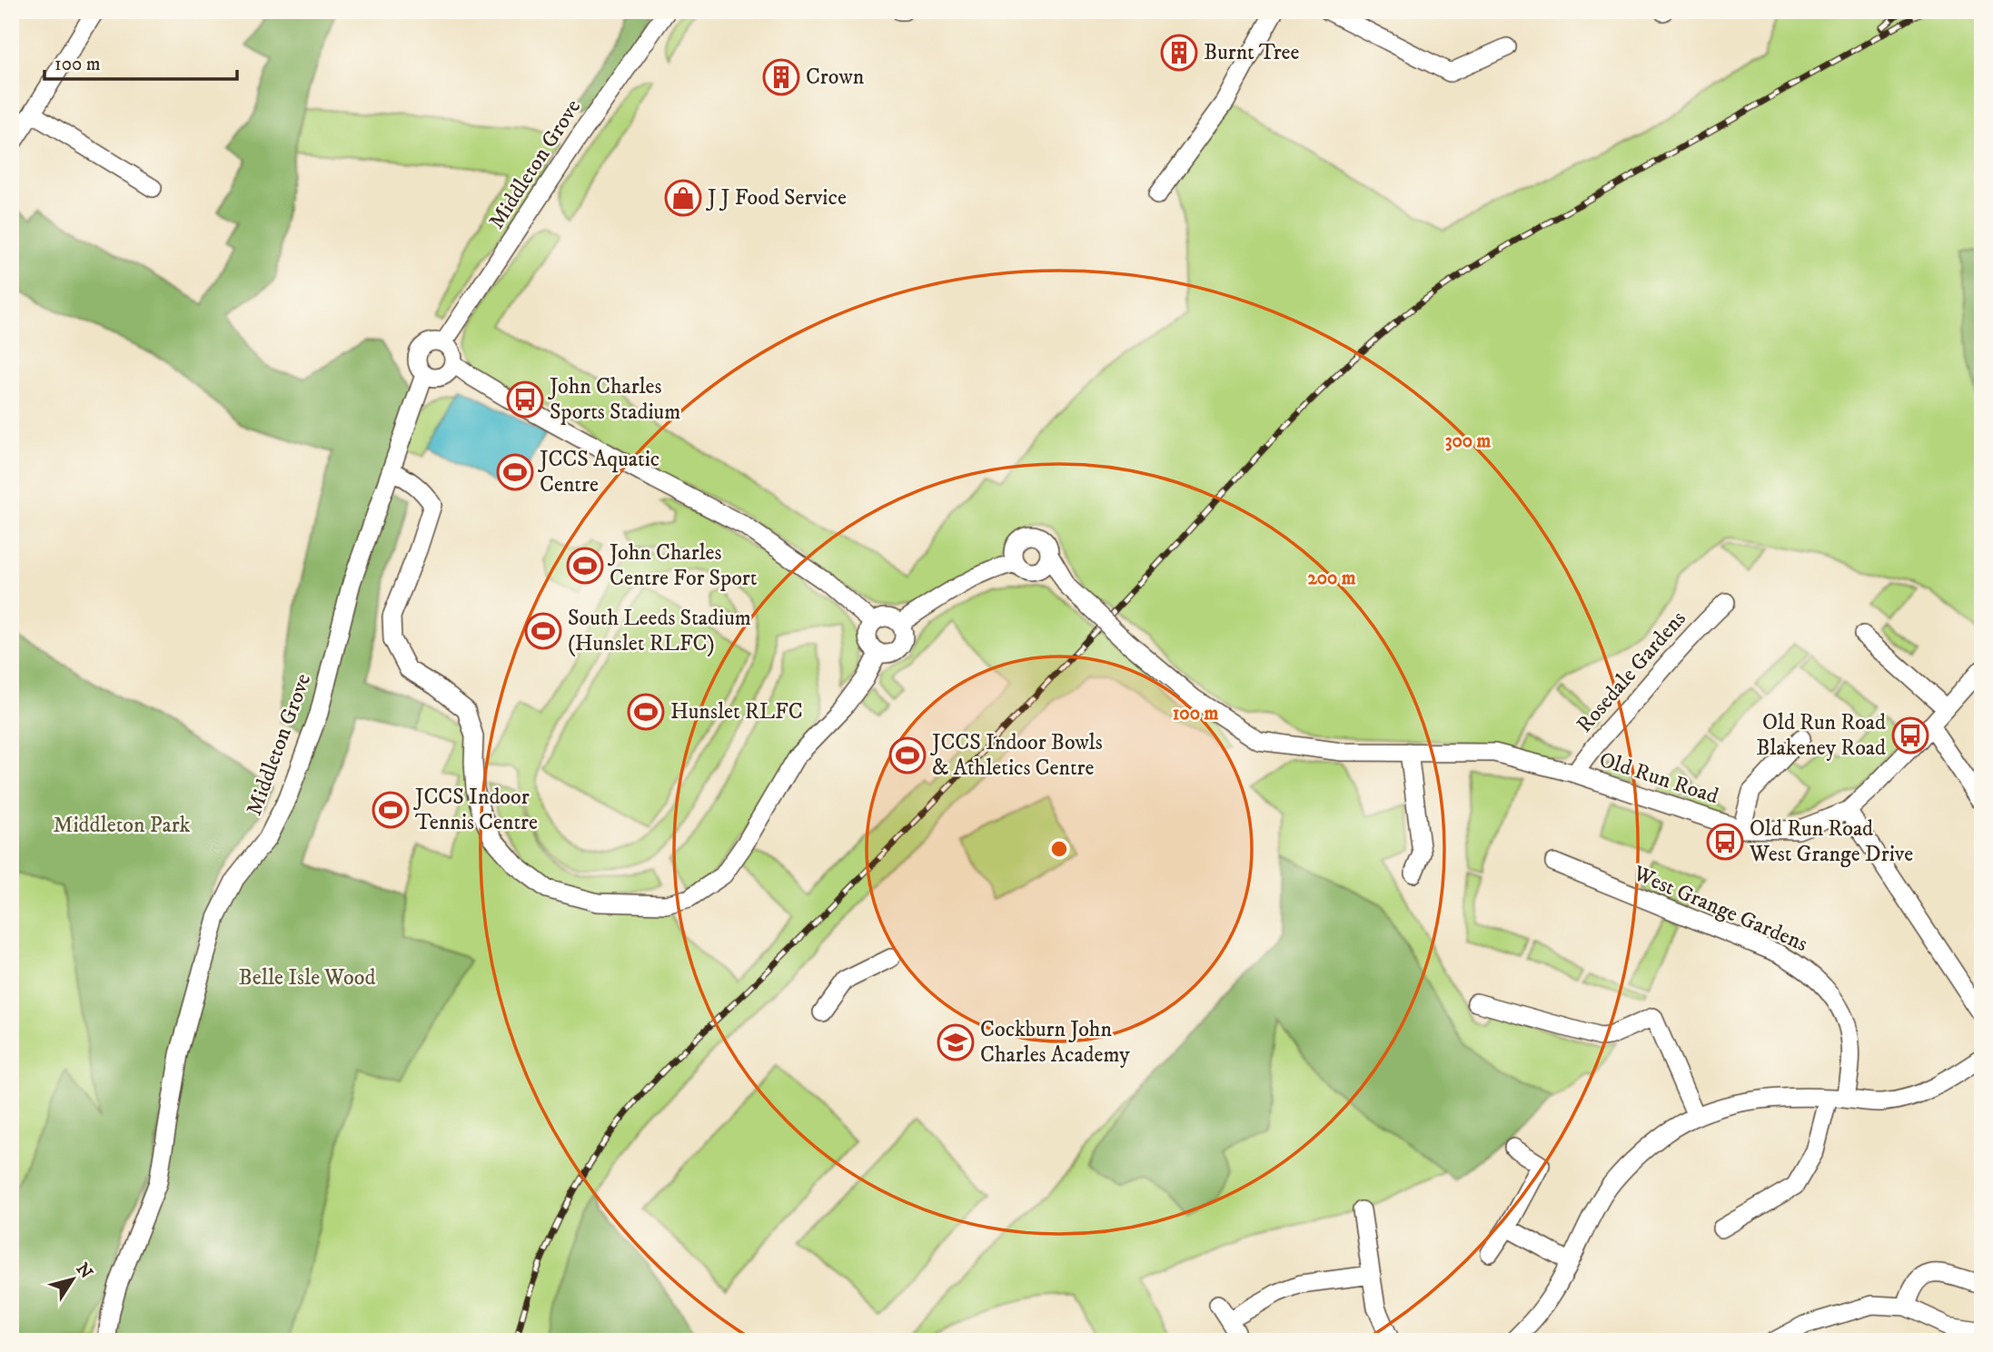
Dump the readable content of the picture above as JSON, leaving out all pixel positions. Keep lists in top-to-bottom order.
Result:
{
  "streets": {
    "street": [
      "Middleton Grove",
      "Rosedale Gardens",
      "Old Run Road",
      "West Grange Gardens"
    ]
  },
  "crossings": [
    ["Rosedale Gardens", "Old Run Road"]
  ],
  "parks": ["Middleton Park", "Belle Isle Wood"],
  "places": {
    "building": ["Burnt Tree", "Crown"],
    "shop": ["J J Food Service"],
    "bus stop": ["John Charles Sports Stadium", "Old Run Road Blakeney Road", "Old Run Road West Grange Drive"],
    "sports": [
      "JCCS Aquatic Centre",
      "John Charles Centre For Sport",
      "South Leeds Stadium (Hunslet RLFC)",
      "Hunslet RLFC",
      "JCCS Indoor Bowls & Athletics Centre",
      "JCCS Indoor Tennis Centre"
    ],
    "school or university": ["Cockburn John Charles Academy"]
  },
  "scale_bar": "100 m",
  "north": "top right",
  "rings": ["300 m", "200 m", "100 m"]
}
